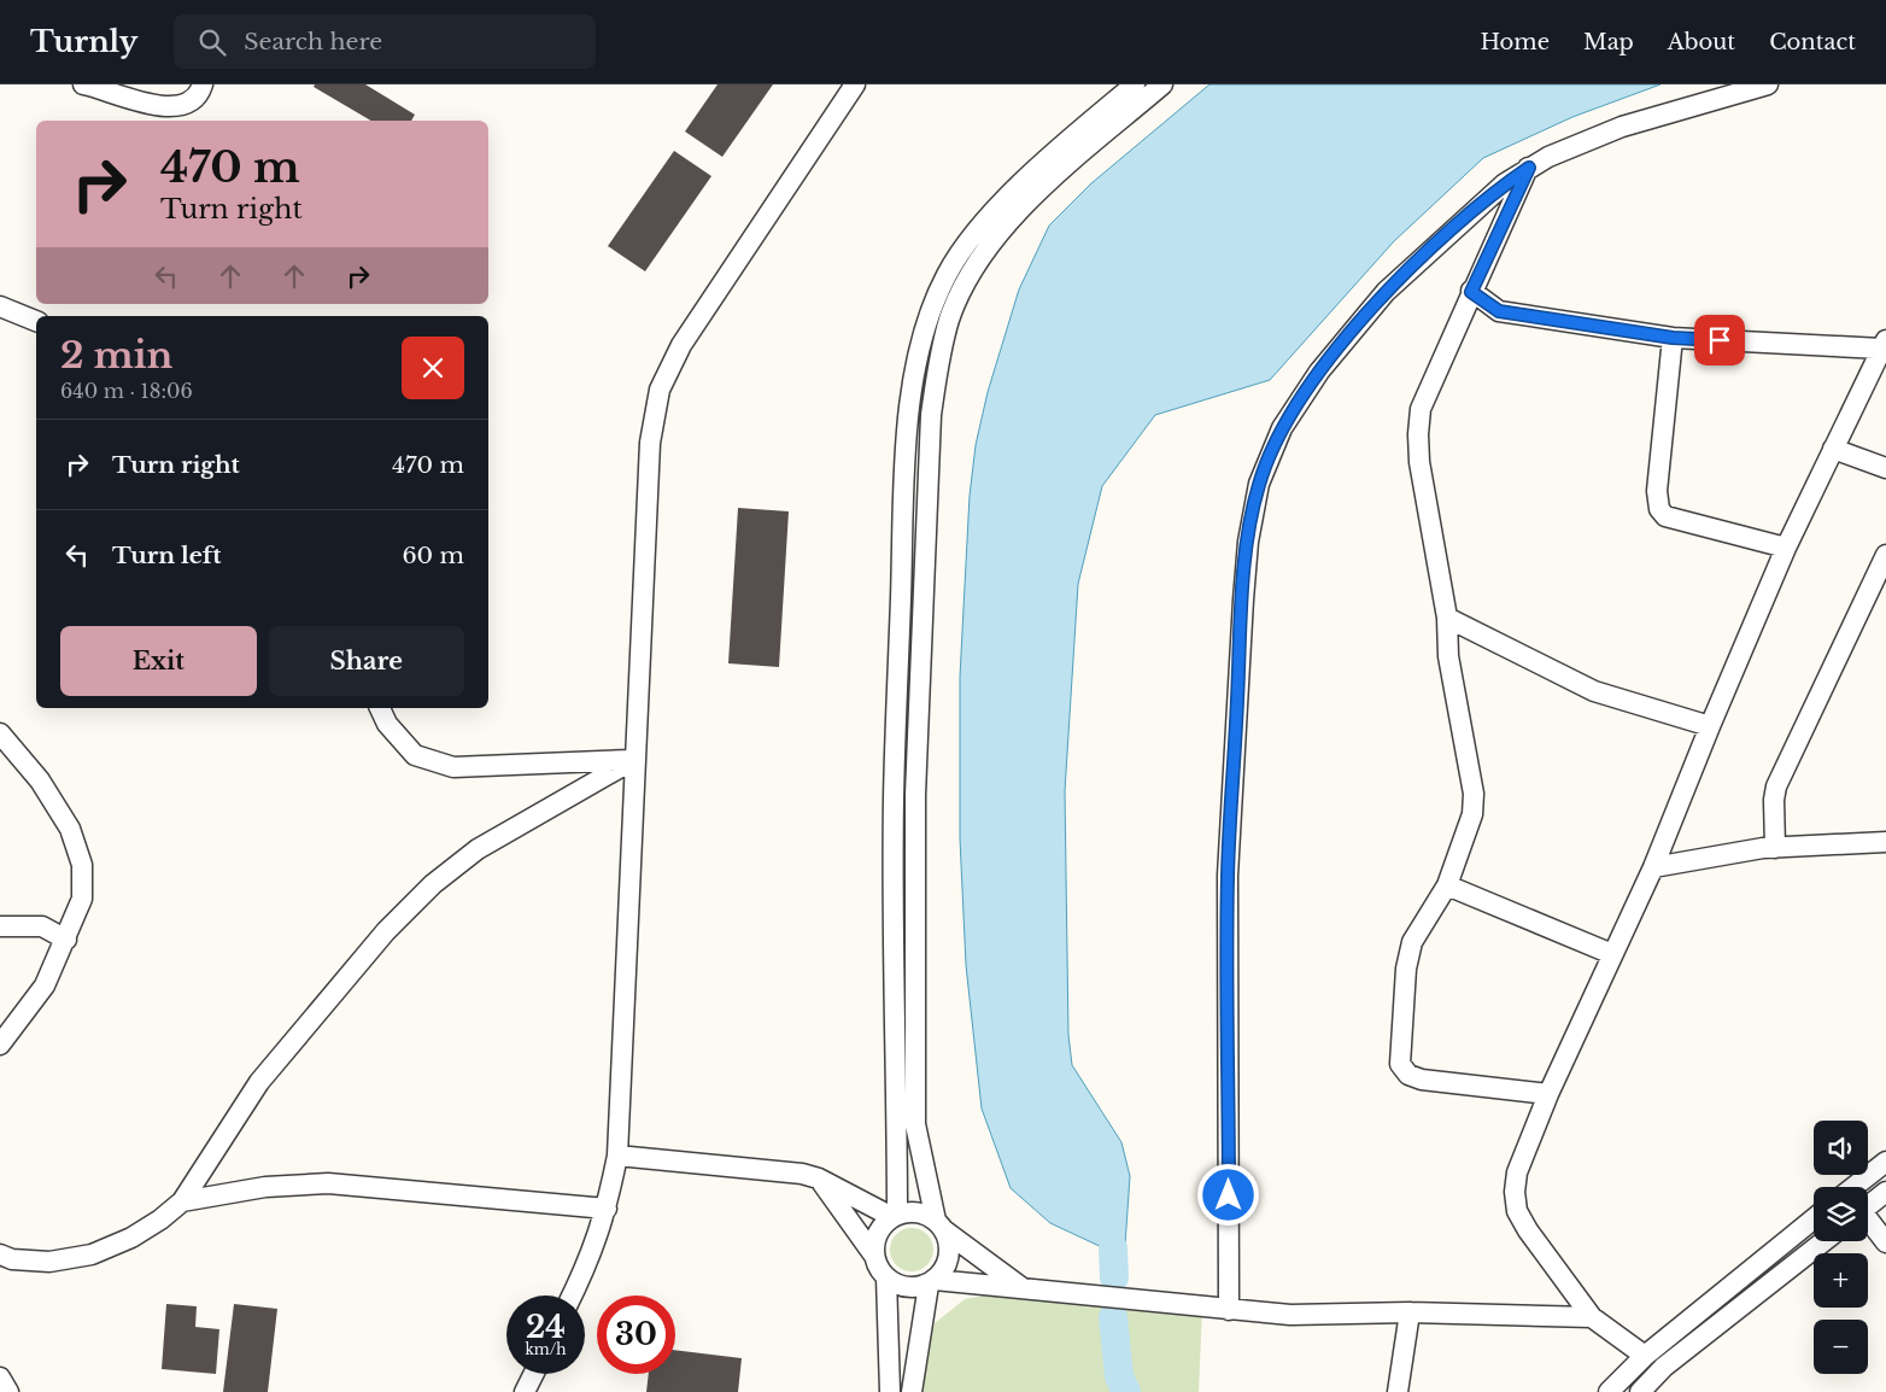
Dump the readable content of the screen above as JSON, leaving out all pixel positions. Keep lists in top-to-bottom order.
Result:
{
  "page": {
    "header": "Turnly",
    "search": "Search here",
    "nav": [
      "Home",
      "Map",
      "About",
      "Contact"
    ],
    "turn": ["470 m", "Turn right"],
    "heading": ["2 min", "640 m · 18:06"],
    "list": [
      {
        "name": "Turn right",
        "value": "470 m"
      },
      {
        "name": "Turn left",
        "value": "60 m"
      }
    ],
    "buttons": ["Exit", "Share"],
    "map_buttons": ["+", "−"],
    "speed": "24 km/h",
    "limit": "30"
  }
}
